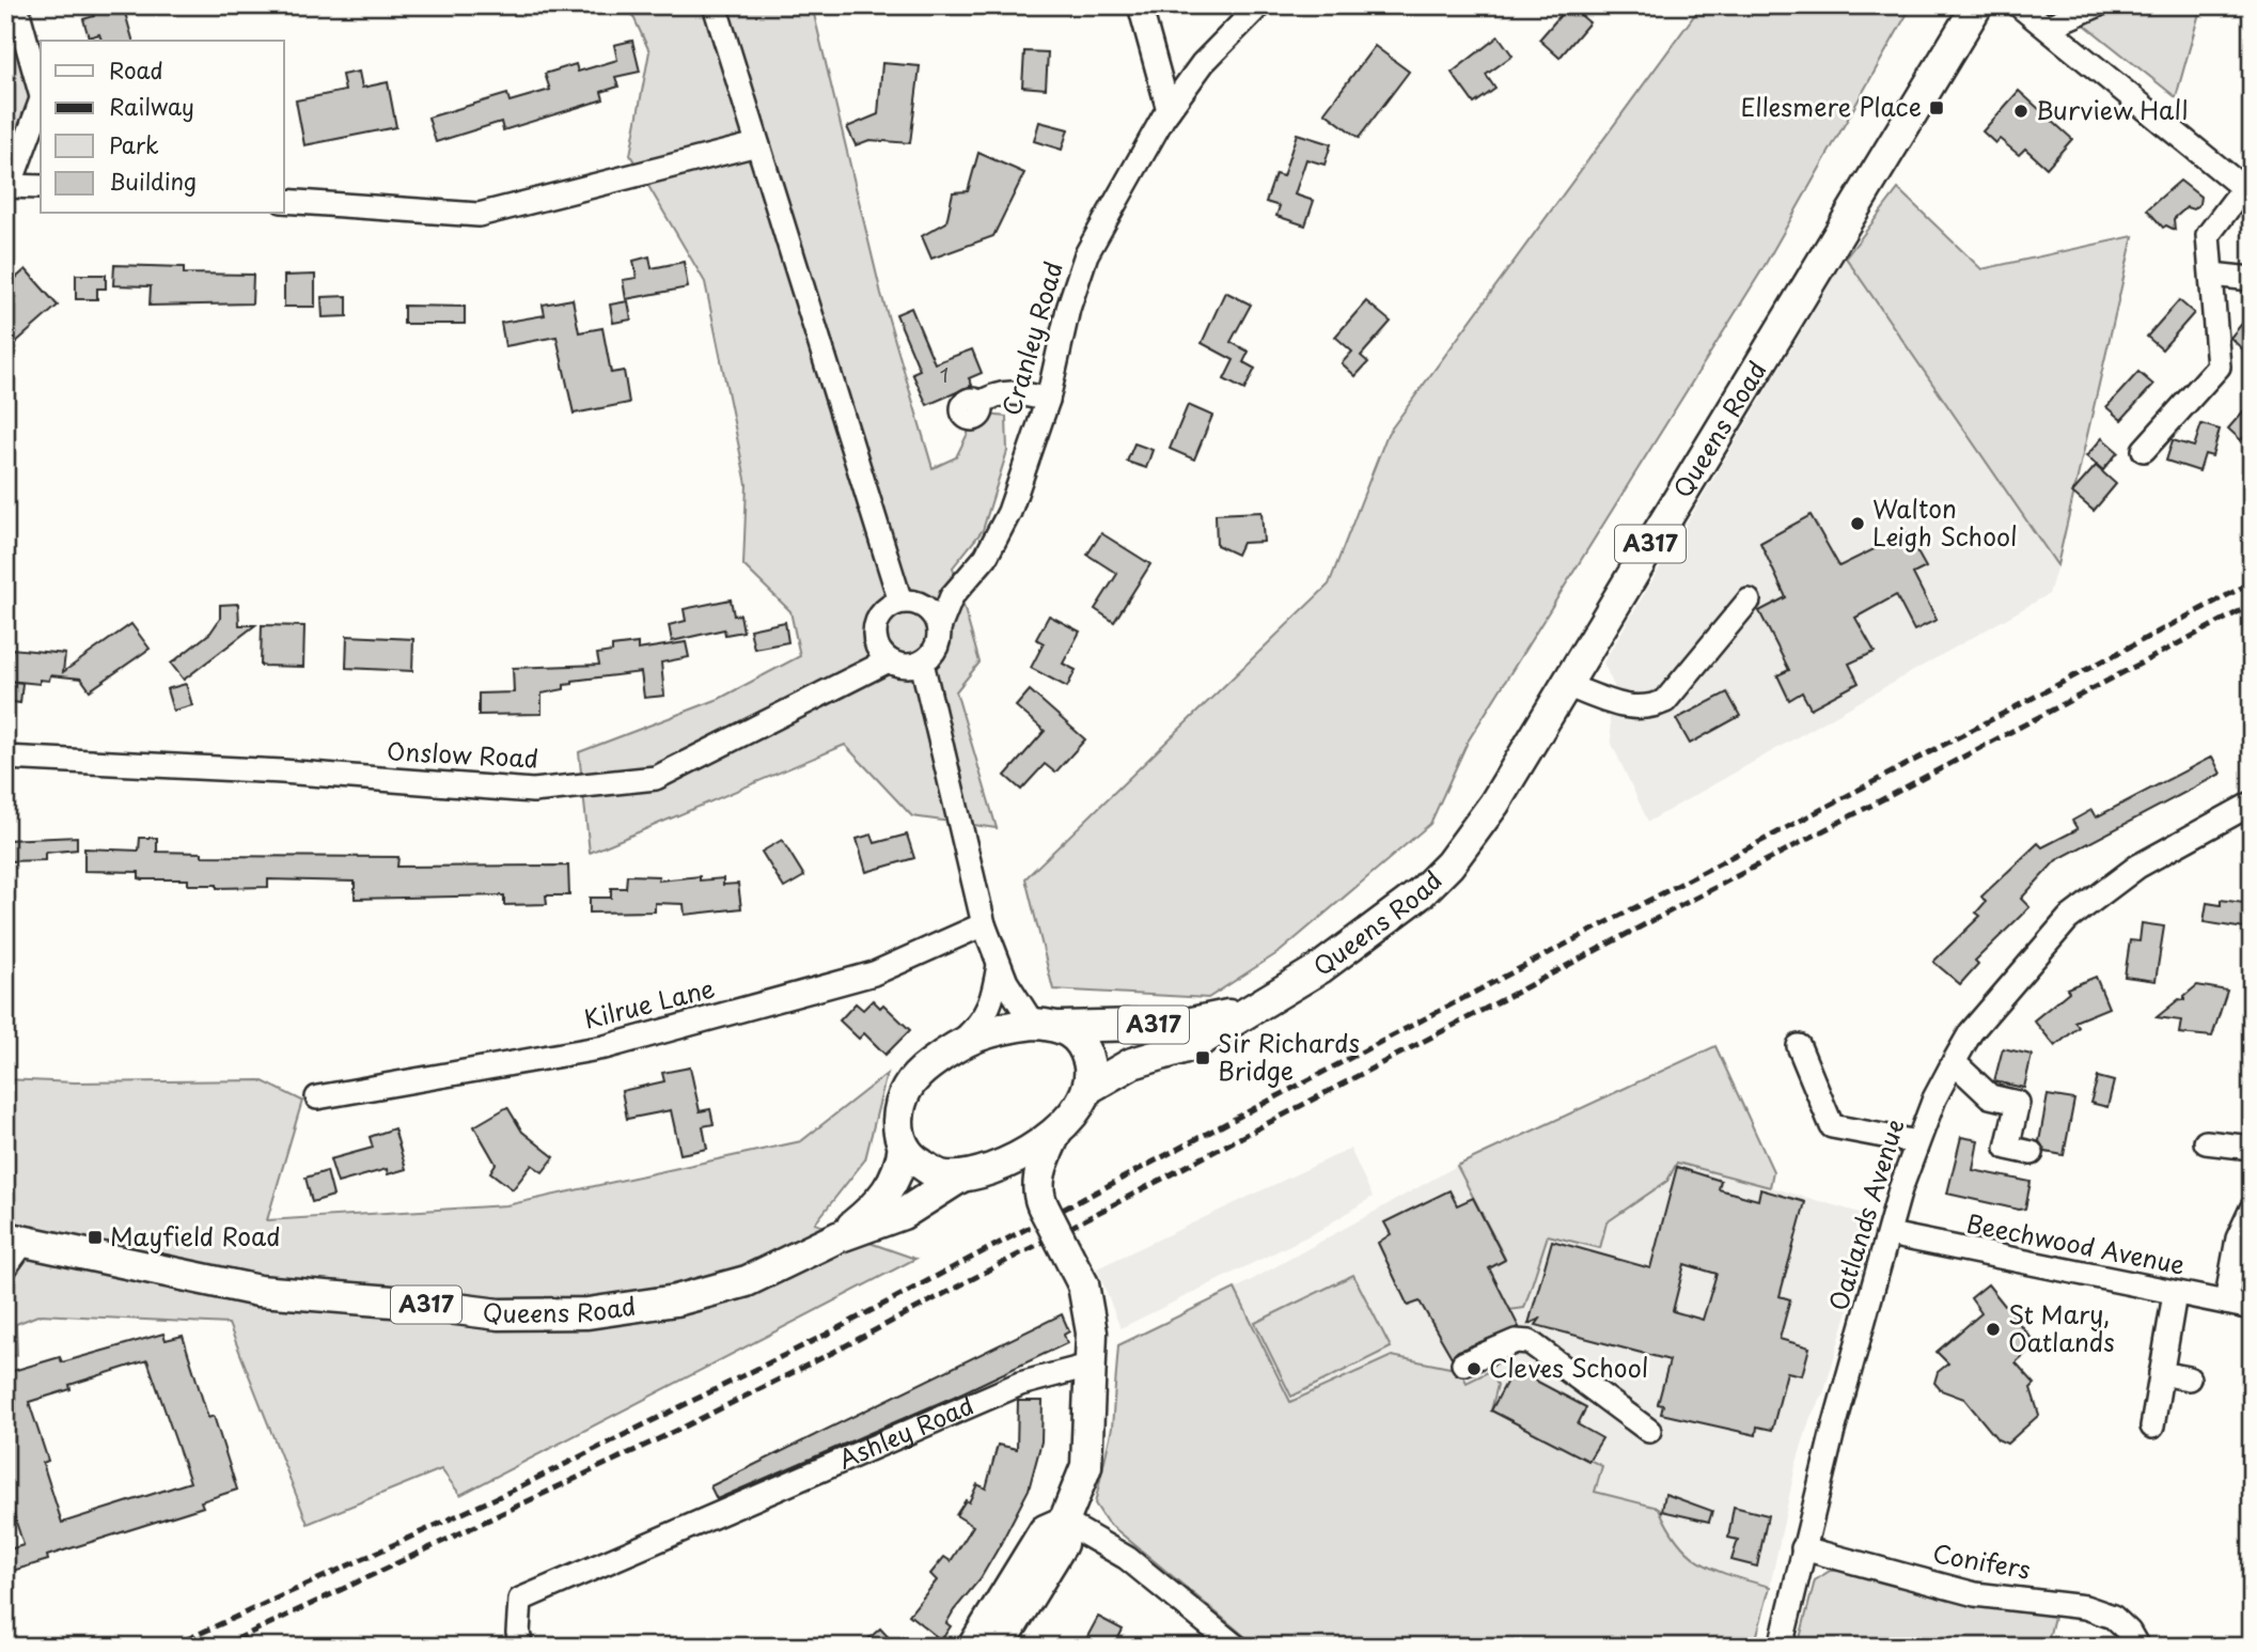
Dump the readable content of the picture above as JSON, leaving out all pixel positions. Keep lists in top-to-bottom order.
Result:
{
  "streets": {
    "main road": ["Queens Road", "A317"],
    "street": [
      "Cranley Road",
      "Onslow Road",
      "Kilrue Lane",
      "Oatlands Avenue",
      "Beechwood Avenue",
      "Ashley Road",
      "Conifers"
    ]
  },
  "crossings": [
    ["Cranley Road", "Onslow Road"],
    ["Oatlands Avenue", "Beechwood Avenue"],
    ["Oatlands Avenue", "Conifers"]
  ],
  "places": {
    "transit": ["Ellesmere Place", "Sir Richards Bridge", "Mayfield Road"],
    "other": [
      "Burview Hall",
      "Walton Leigh School",
      "St Mary, Oatlands",
      "Cleves School"
    ]
  },
  "house_numbers": ["1"],
  "legend": [
    "Road",
    "Railway",
    "Park",
    "Building"
  ]
}
